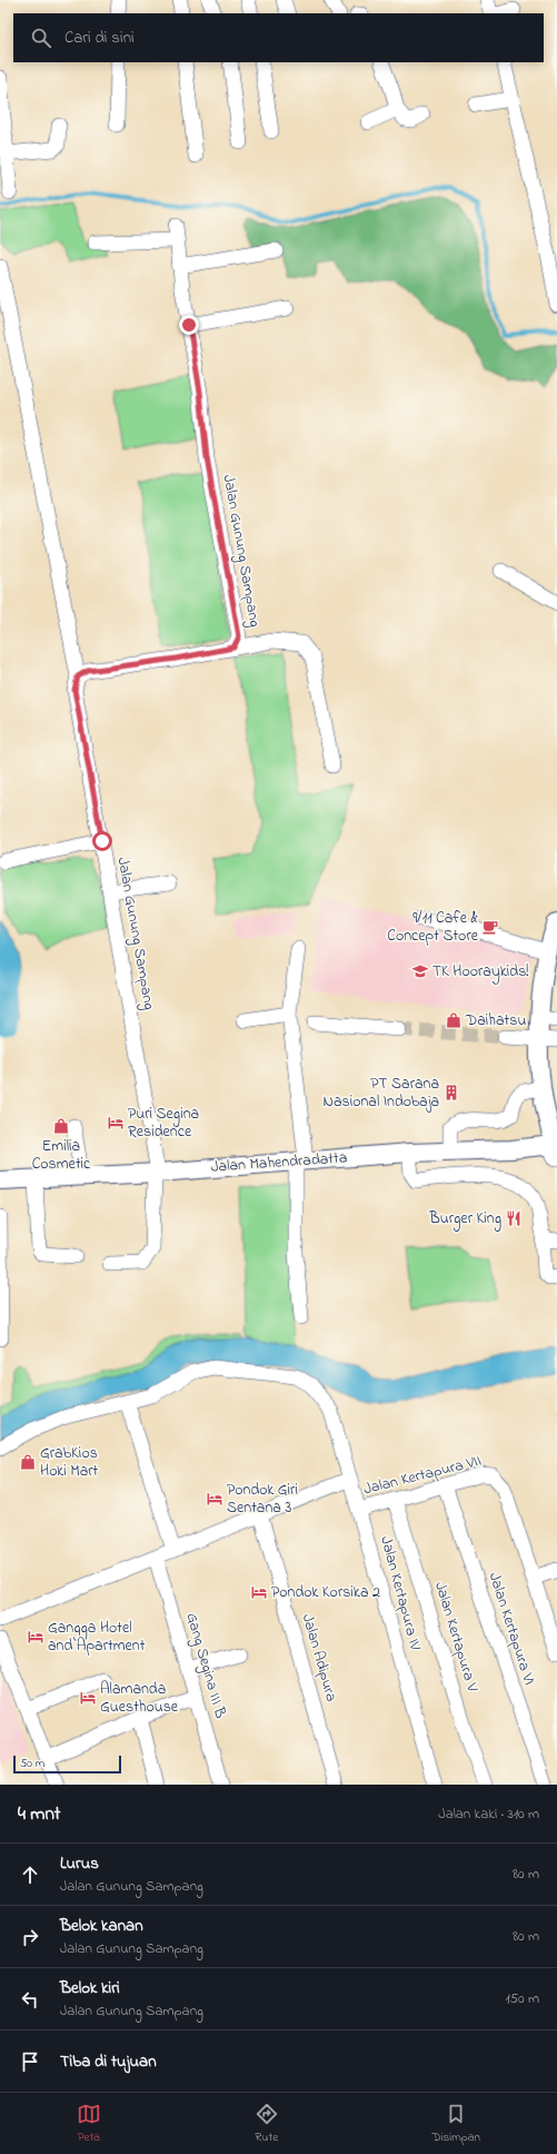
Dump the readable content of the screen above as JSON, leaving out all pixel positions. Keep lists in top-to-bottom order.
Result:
{
  "streets": {
    "main road": ["Jalan Mahendradatta"],
    "street": [
      "Jalan Gunung Sampang",
      "Jalan Kertapura VII",
      "Jalan Kertapura IV",
      "Jalan Kertapura VI",
      "Jalan Kertapura V",
      "Jalan Adipura",
      "Gang Segina III B"
    ]
  },
  "crossings": [
    ["Jalan Gunung Sampang", "Jalan Mahendradatta"],
    ["Jalan Kertapura VII", "Jalan Kertapura IV"],
    ["Jalan Kertapura VII", "Jalan Kertapura VI"],
    ["Jalan Kertapura VII", "Jalan Kertapura V"]
  ],
  "places": {
    "cafe": ["9/11 Cafe & Concept Store"],
    "school or university": ["TK Hooraykids!"],
    "shop": ["Daihatsu", "Emilia Cosmetic", "GrabKios Hoki Mart"],
    "building": ["PT Sarana Nasional Indobaja"],
    "hotel": [
      "Puri Segina Residence",
      "Pondok Giri Sentana 3",
      "Pondok Korsika 2",
      "Gangga Hotel and Apartment",
      "Alamanda Guesthouse"
    ],
    "restaurant": ["Burger King"]
  },
  "scale_bar": "50 m",
  "page": {
    "search": "Cari di sini",
    "scale": "50 m",
    "heading": ["4 mnt", "Jalan kaki · 310 m"],
    "list": [
      ["Lurus", "Jalan Gunung Sampang", "80 m"],
      ["Belok kanan", "Jalan Gunung Sampang", "80 m"],
      ["Belok kiri", "Jalan Gunung Sampang", "150 m"],
      "Tiba di tujuan"
    ],
    "nav": ["Peta", "Rute", "Disimpan"]
  }
}
